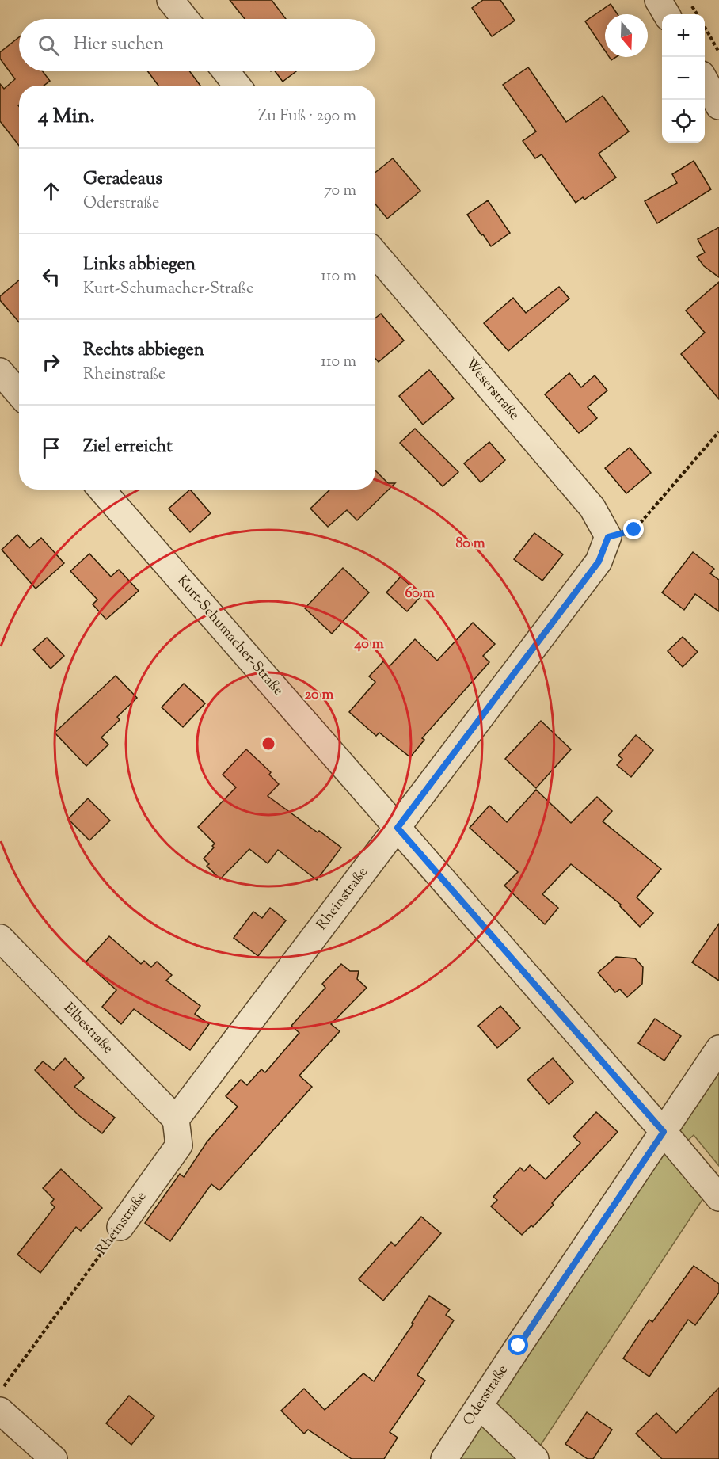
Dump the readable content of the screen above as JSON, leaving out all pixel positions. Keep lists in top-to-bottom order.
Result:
{
  "streets": {
    "street": [
      "Weserstraße",
      "Kurt-Schumacher-Straße",
      "Rheinstraße",
      "Elbestraße",
      "Oderstraße"
    ]
  },
  "crossings": [
    ["Weserstraße", "Rheinstraße"],
    ["Kurt-Schumacher-Straße", "Rheinstraße"],
    ["Kurt-Schumacher-Straße", "Oderstraße"],
    ["Rheinstraße", "Elbestraße"]
  ],
  "north": "bottom",
  "page": {
    "map_buttons": ["+", "−"],
    "search": "Hier suchen",
    "heading": ["4 Min.", "Zu Fuß · 290 m"],
    "list": [
      ["Geradeaus", "Oderstraße", "70 m"],
      ["Links abbiegen", "Kurt-Schumacher-Straße", "110 m"],
      ["Rechts abbiegen", "Rheinstraße", "110 m"],
      "Ziel erreicht"
    ]
  },
  "rings": [
    "80 m",
    "60 m",
    "40 m",
    "20 m"
  ]
}
